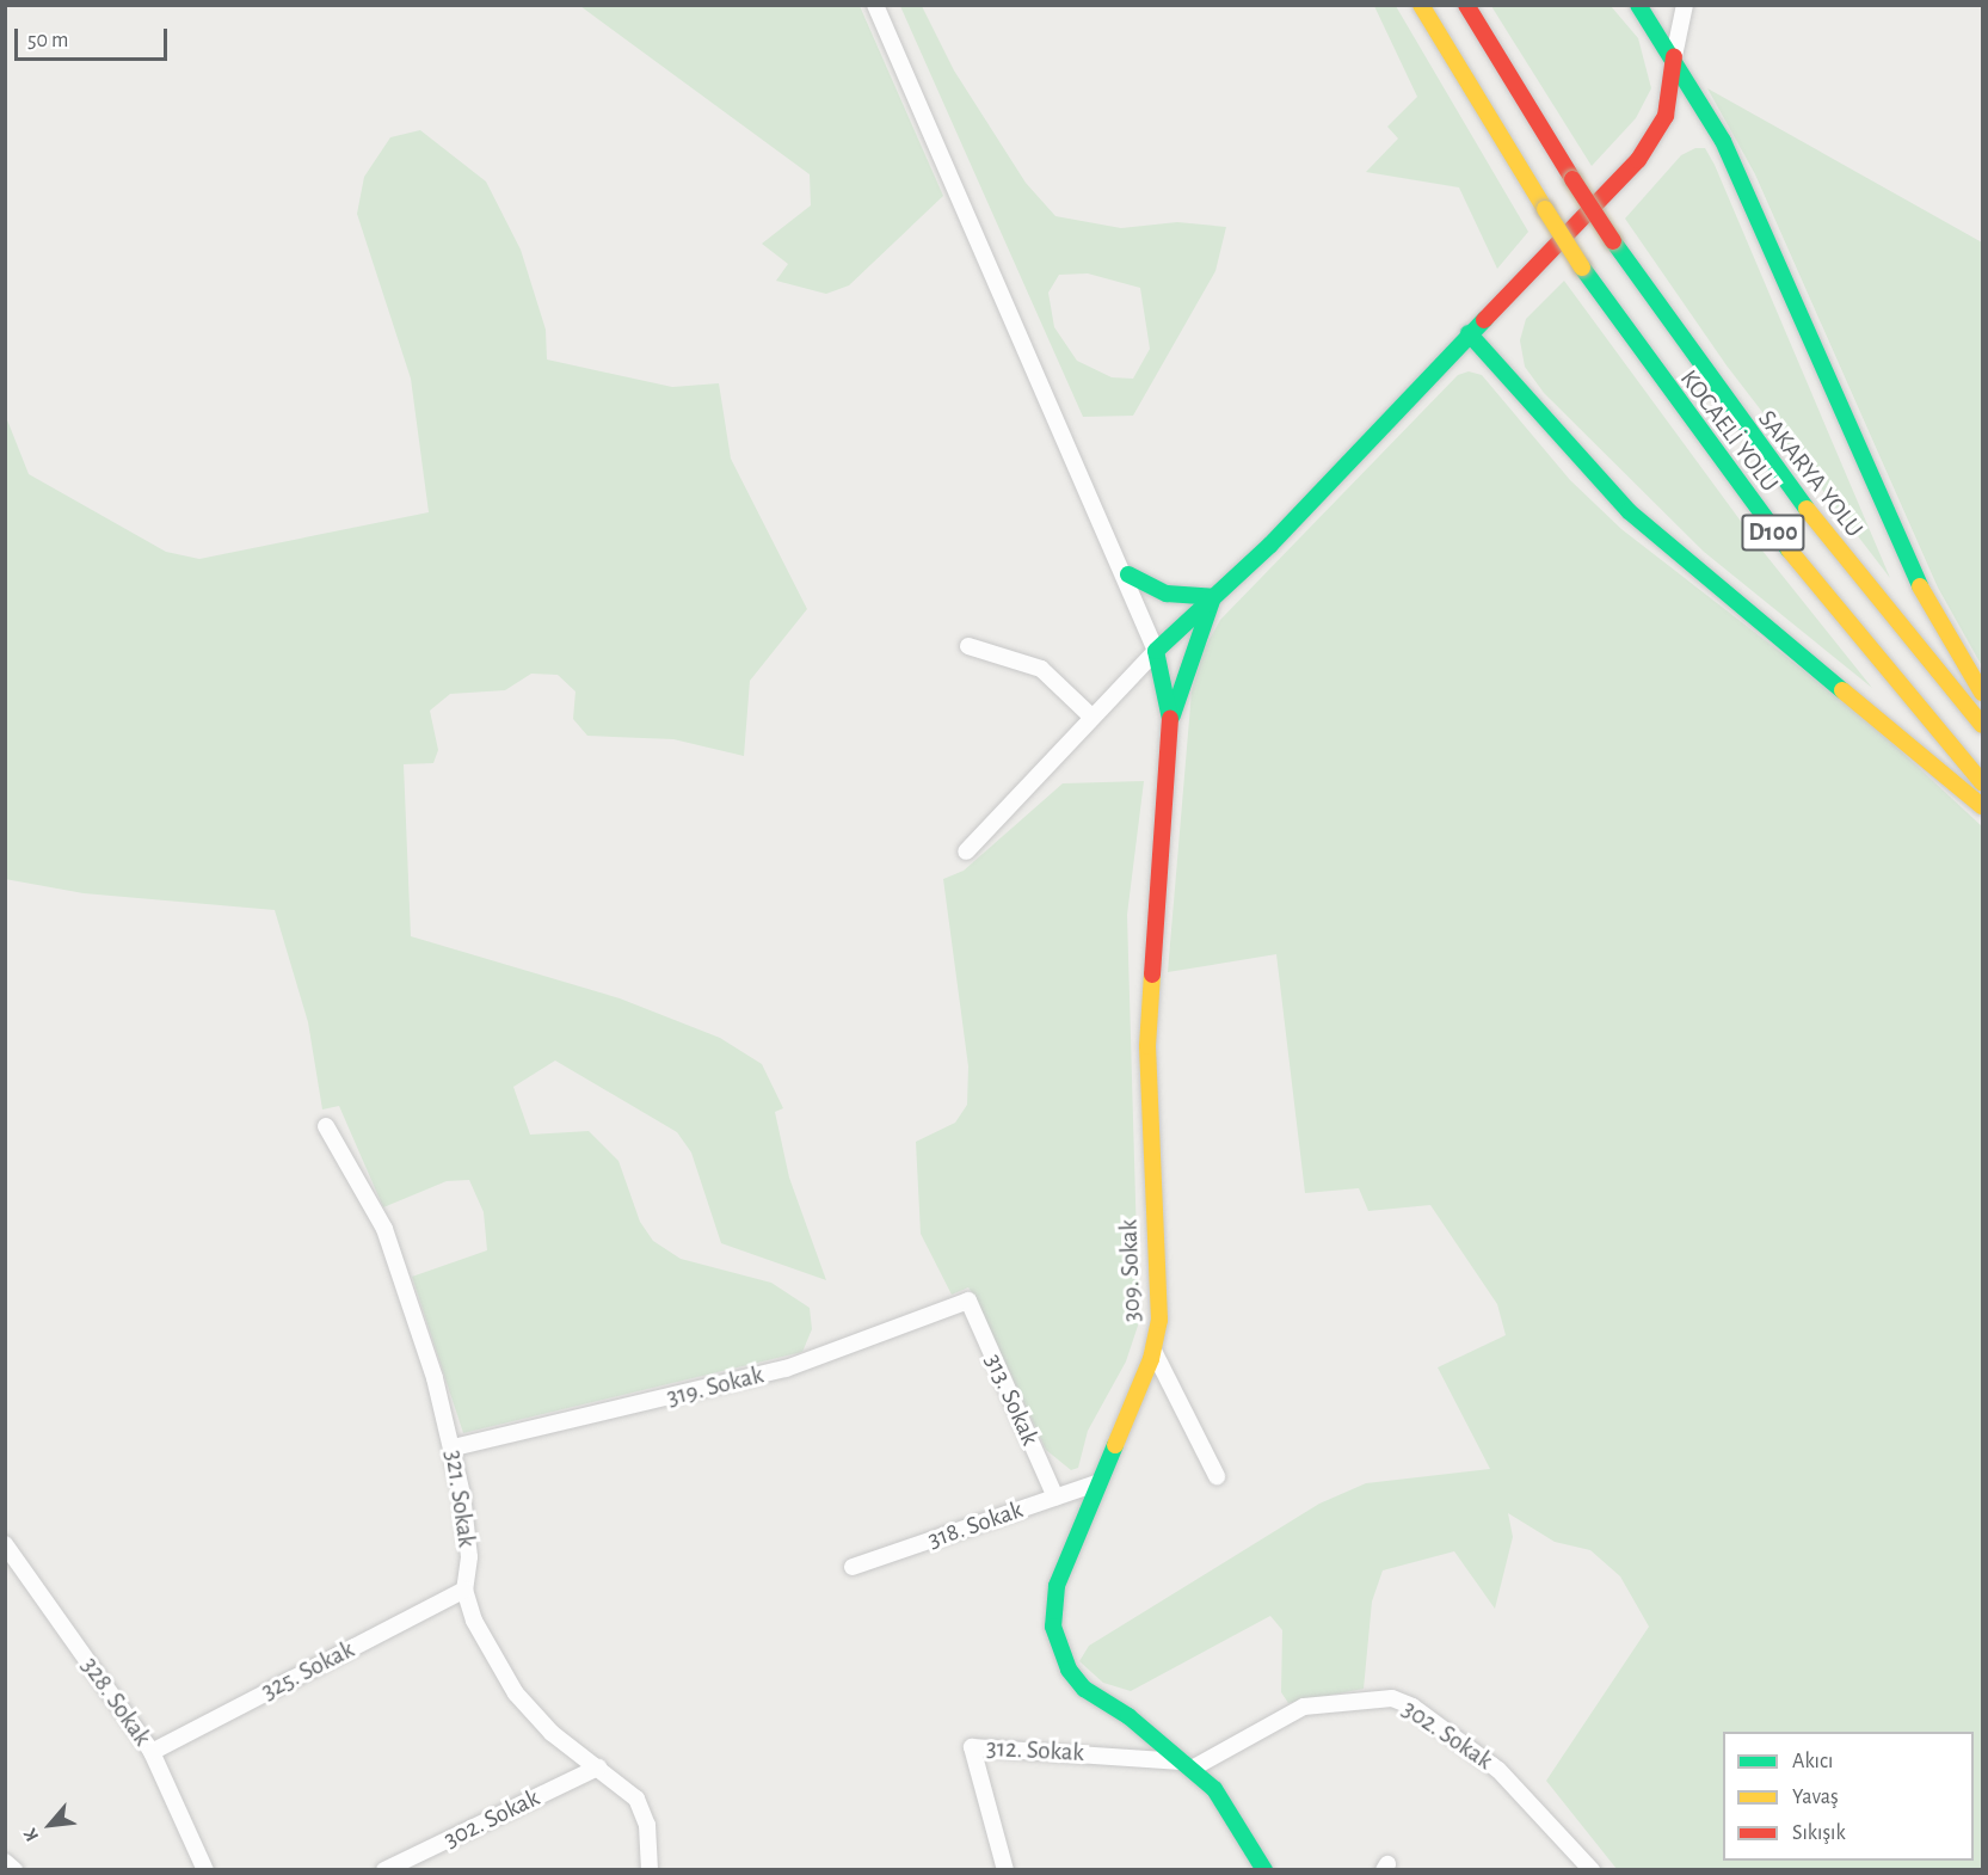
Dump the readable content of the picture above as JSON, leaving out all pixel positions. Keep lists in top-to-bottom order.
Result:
{
  "streets": {
    "main road": [
      "KOCAELİ YOLU",
      "SAKARYA YOLU",
      "D100",
      "309. Sokak"
    ],
    "street": [
      "319. Sokak",
      "313. Sokak",
      "321. Sokak",
      "318. Sokak",
      "325. Sokak",
      "328. Sokak",
      "302. Sokak",
      "312. Sokak"
    ]
  },
  "crossings": [
    ["309. Sokak", "318. Sokak"],
    ["309. Sokak", "302. Sokak"],
    ["309. Sokak", "312. Sokak"],
    ["319. Sokak", "313. Sokak"],
    ["319. Sokak", "321. Sokak"],
    ["313. Sokak", "318. Sokak"],
    ["321. Sokak", "325. Sokak"],
    ["321. Sokak", "302. Sokak"],
    ["325. Sokak", "328. Sokak"],
    ["302. Sokak", "312. Sokak"]
  ],
  "legend": ["Akıcı", "Yavaş", "Sıkışık"],
  "scale_bar": "50 m",
  "north": "bottom left"
}
